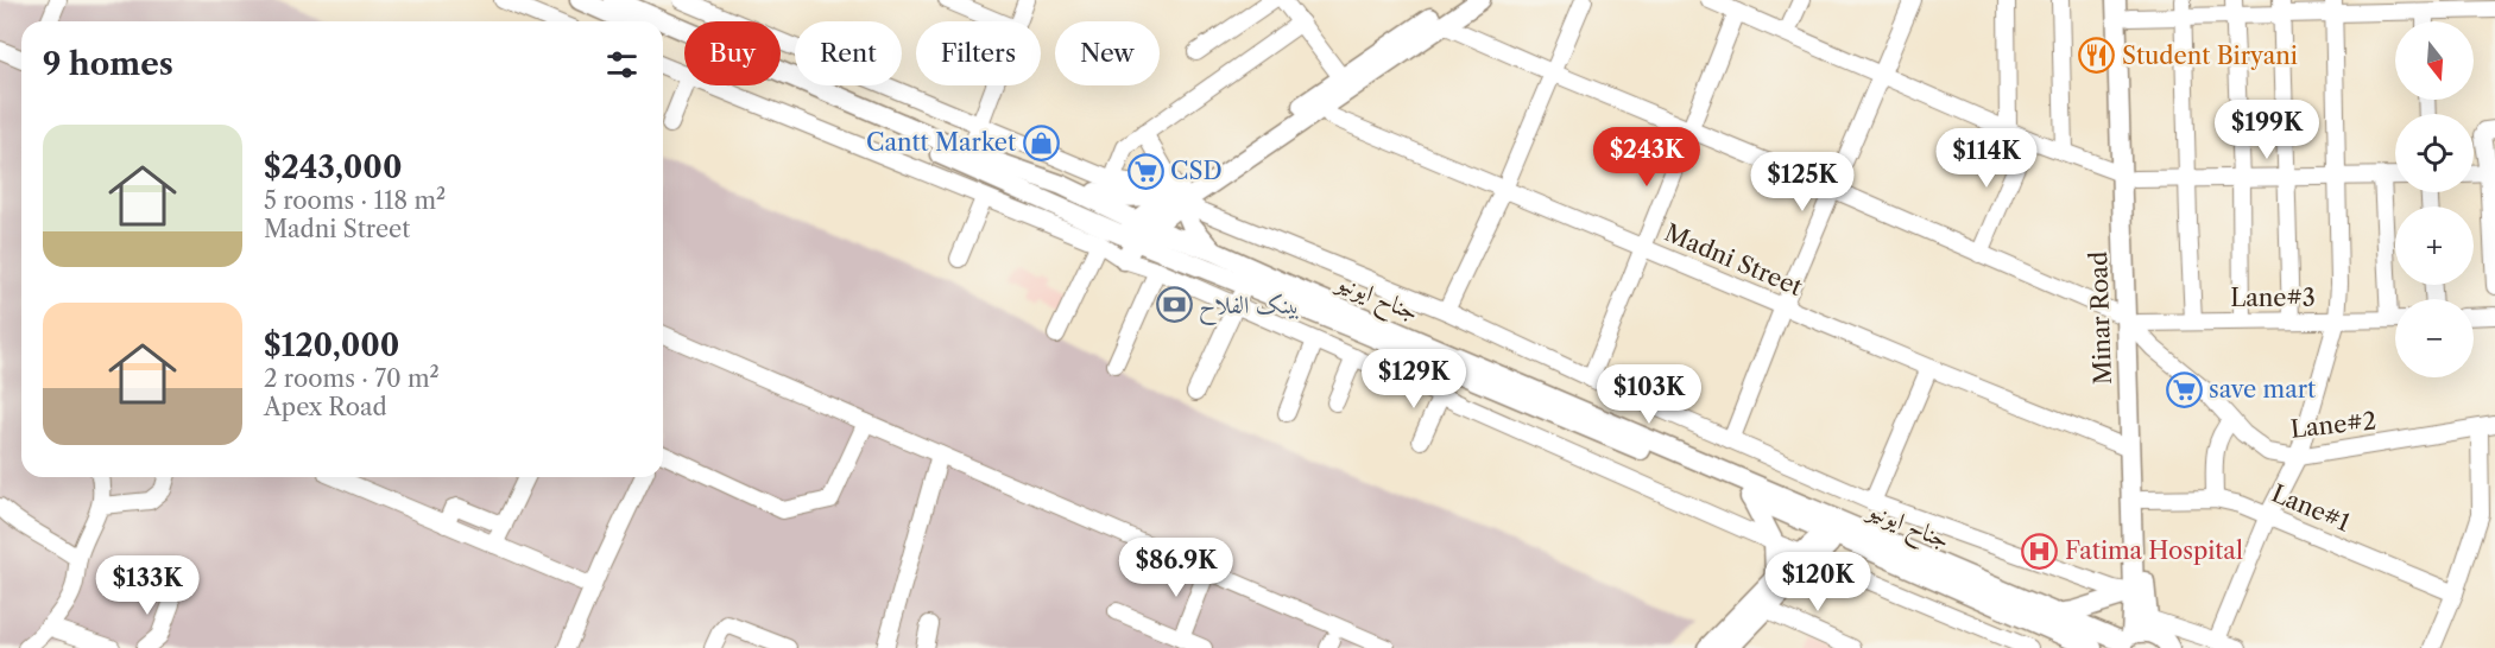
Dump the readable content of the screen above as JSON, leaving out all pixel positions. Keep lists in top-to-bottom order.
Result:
{
  "streets": {
    "main road": ["جناح ایونیو", "Minar Road"],
    "street": [
      "Madni Street",
      "Lane#3",
      "Lane#2",
      "Lane#1"
    ]
  },
  "crossings": [
    ["Madni Street", "Minar Road"],
    ["جناح ایونیو", "Minar Road"],
    ["Lane#3", "Minar Road"],
    ["Lane#3", "Lane#2"],
    ["Minar Road", "Lane#2"],
    ["Minar Road", "Lane#1"]
  ],
  "places": {
    "restaurant": ["Student Biryani"],
    "shop": ["Cantt Market"],
    "supermarket": ["CSD", "save mart"],
    "bank": ["بینک الفلاح"],
    "hospital": ["Fatima Hospital"]
  },
  "north": "bottom",
  "page": {
    "map_buttons": ["+", "−"],
    "chip": [
      "Buy",
      "Rent",
      "Filters",
      "New"
    ],
    "heading": "9 homes",
    "price": [
      "$199K",
      "$243K",
      "$114K",
      "$125K",
      "$129K",
      "$103K",
      "$86.9K",
      "$120K",
      "$133K"
    ],
    "list": [
      {
        "name": "$243,000",
        "note": "5 rooms · 118 m² · Madni Street"
      },
      {
        "name": "$120,000",
        "note": "2 rooms · 70 m² · Apex Road"
      }
    ]
  }
}
